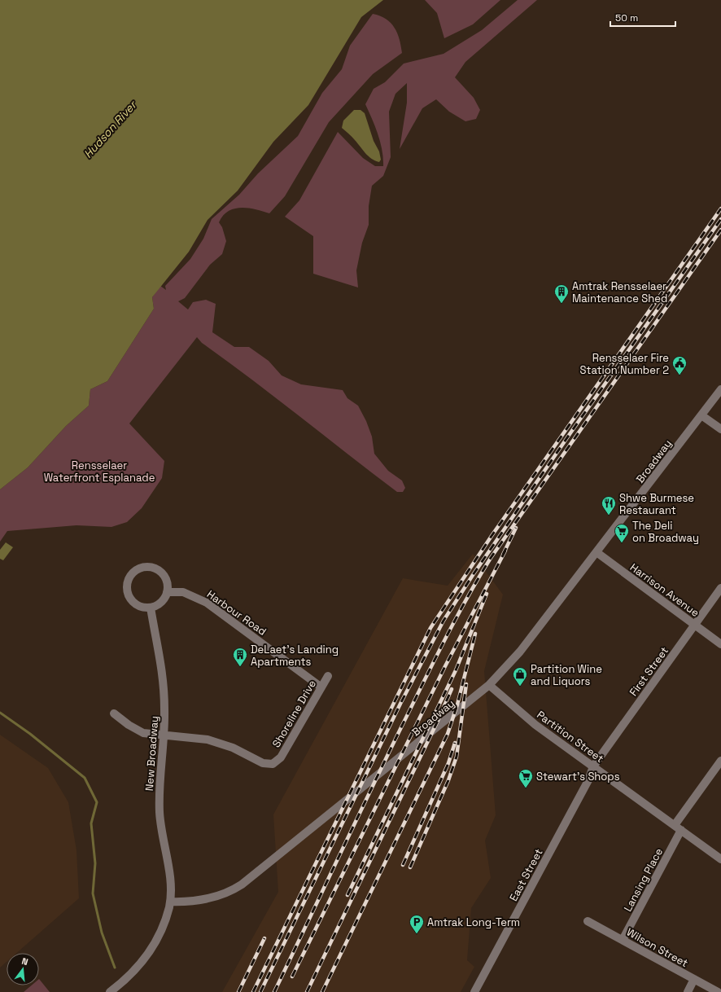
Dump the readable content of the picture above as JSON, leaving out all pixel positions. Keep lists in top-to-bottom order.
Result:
{
  "streets": {
    "street": [
      "Broadway",
      "Harrison Avenue",
      "Harbour Road",
      "First Street",
      "Shoreline Drive",
      "Partition Street",
      "New Broadway",
      "East Street",
      "Lansing Place",
      "Wilson Street"
    ]
  },
  "crossings": [
    ["Broadway", "Harrison Avenue"],
    ["Broadway", "Partition Street"],
    ["Broadway", "New Broadway"],
    ["Harrison Avenue", "First Street"],
    ["Harbour Road", "Shoreline Drive"],
    ["Harbour Road", "New Broadway"],
    ["First Street", "Partition Street"],
    ["First Street", "East Street"],
    ["Shoreline Drive", "New Broadway"],
    ["Partition Street", "East Street"],
    ["Partition Street", "Lansing Place"],
    ["Lansing Place", "Wilson Street"]
  ],
  "water": ["Hudson River"],
  "parks": ["Rensselaer Waterfront Esplanade"],
  "places": {
    "building": ["Amtrak Rensselaer Maintenance Shed", "DeLaet's Landing Apartments"],
    "public building": ["Rensselaer Fire Station Number 2"],
    "restaurant": ["Shwe Burmese Restaurant"],
    "supermarket": ["The Deli on Broadway", "Stewart's Shops"],
    "shop": ["Partition Wine and Liquors"],
    "parking": ["Amtrak Long-Term"]
  },
  "scale_bar": "50 m",
  "north": "top"
}
